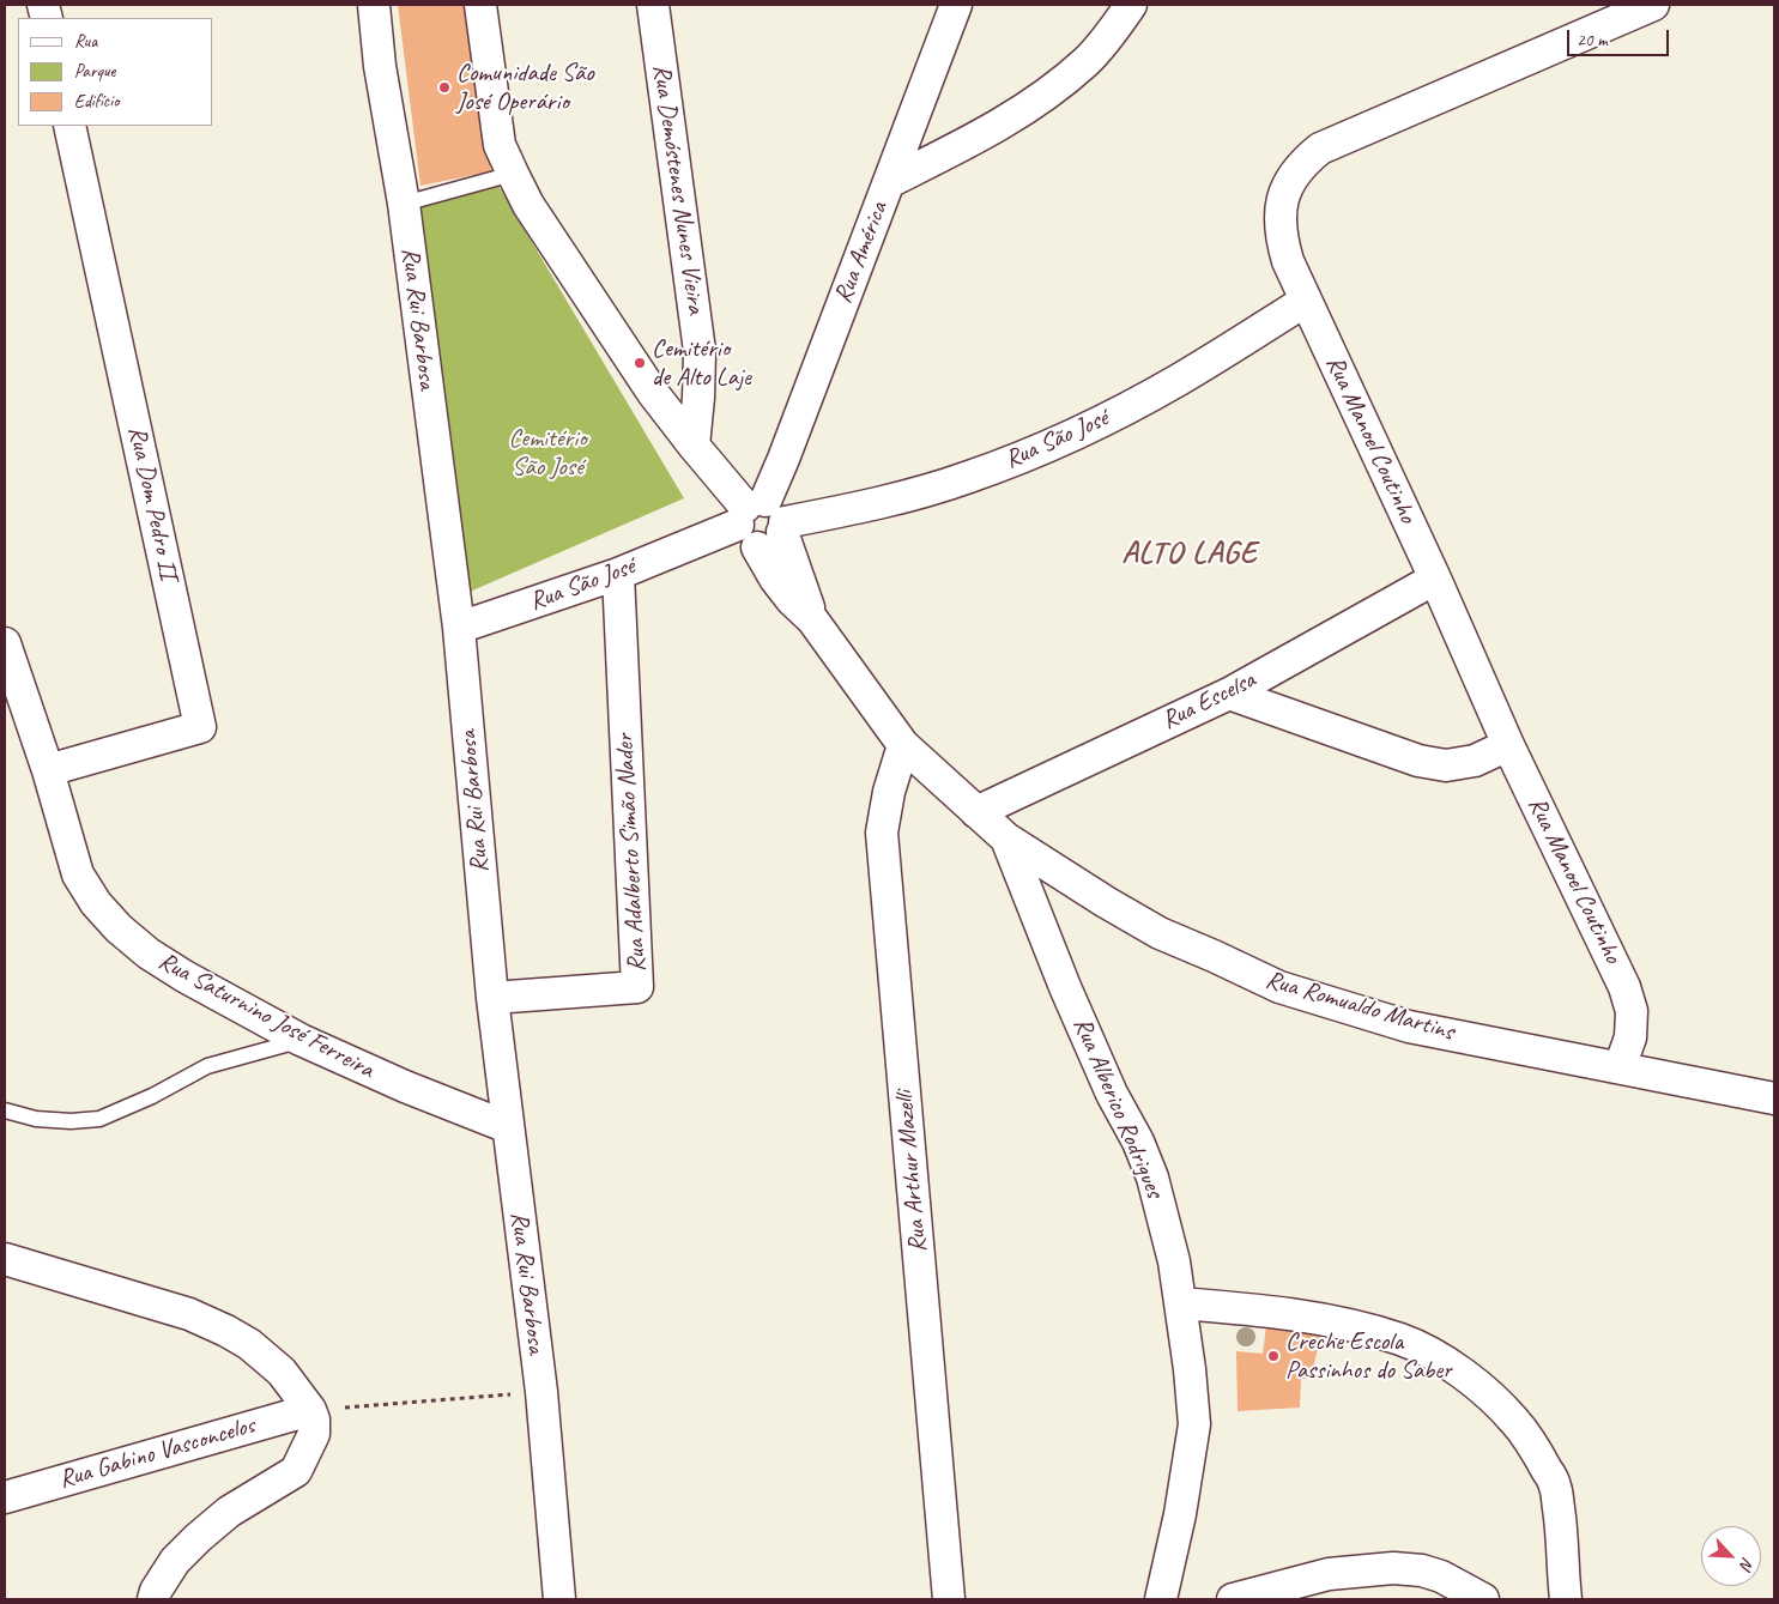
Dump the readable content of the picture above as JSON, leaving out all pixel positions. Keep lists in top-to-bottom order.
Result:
{
  "streets": {
    "street": [
      "Rua Demóstenes Nunes Vieira",
      "Rua América",
      "Rua Rui Barbosa",
      "Rua São José",
      "Rua Manoel Coutinho",
      "Rua Dom Pedro II",
      "Rua Escelsa",
      "Rua Adalberto Simão Nader",
      "Rua Romualdo Martins",
      "Rua Saturnino José Ferreira",
      "Rua Alberico Rodrigues",
      "Rua Arthur Mazelli",
      "Rua Gabino Vasconcelos"
    ]
  },
  "crossings": [
    ["Rua América", "Rua São José"],
    ["Rua América", "Rua Romualdo Martins"],
    ["Rua Rui Barbosa", "Rua São José"],
    ["Rua Rui Barbosa", "Rua Adalberto Simão Nader"],
    ["Rua Rui Barbosa", "Rua Saturnino José Ferreira"],
    ["Rua São José", "Rua Manoel Coutinho"],
    ["Rua São José", "Rua Adalberto Simão Nader"],
    ["Rua São José", "Rua Romualdo Martins"],
    ["Rua Manoel Coutinho", "Rua Escelsa"],
    ["Rua Manoel Coutinho", "Rua Romualdo Martins"],
    ["Rua Dom Pedro II", "Rua Saturnino José Ferreira"],
    ["Rua Escelsa", "Rua Romualdo Martins"],
    ["Rua Romualdo Martins", "Rua Alberico Rodrigues"],
    ["Rua Romualdo Martins", "Rua Arthur Mazelli"]
  ],
  "districts": ["ALTO LAGE"],
  "parks": ["Cemitério São José"],
  "places": ["Comunidade São José Operário", "Cemitério de Alto Laje", "Creche Escola Passinhos do Saber"],
  "legend": ["Rua", "Parque", "Edifício"],
  "scale_bar": "20 m",
  "north": "bottom right"
}
